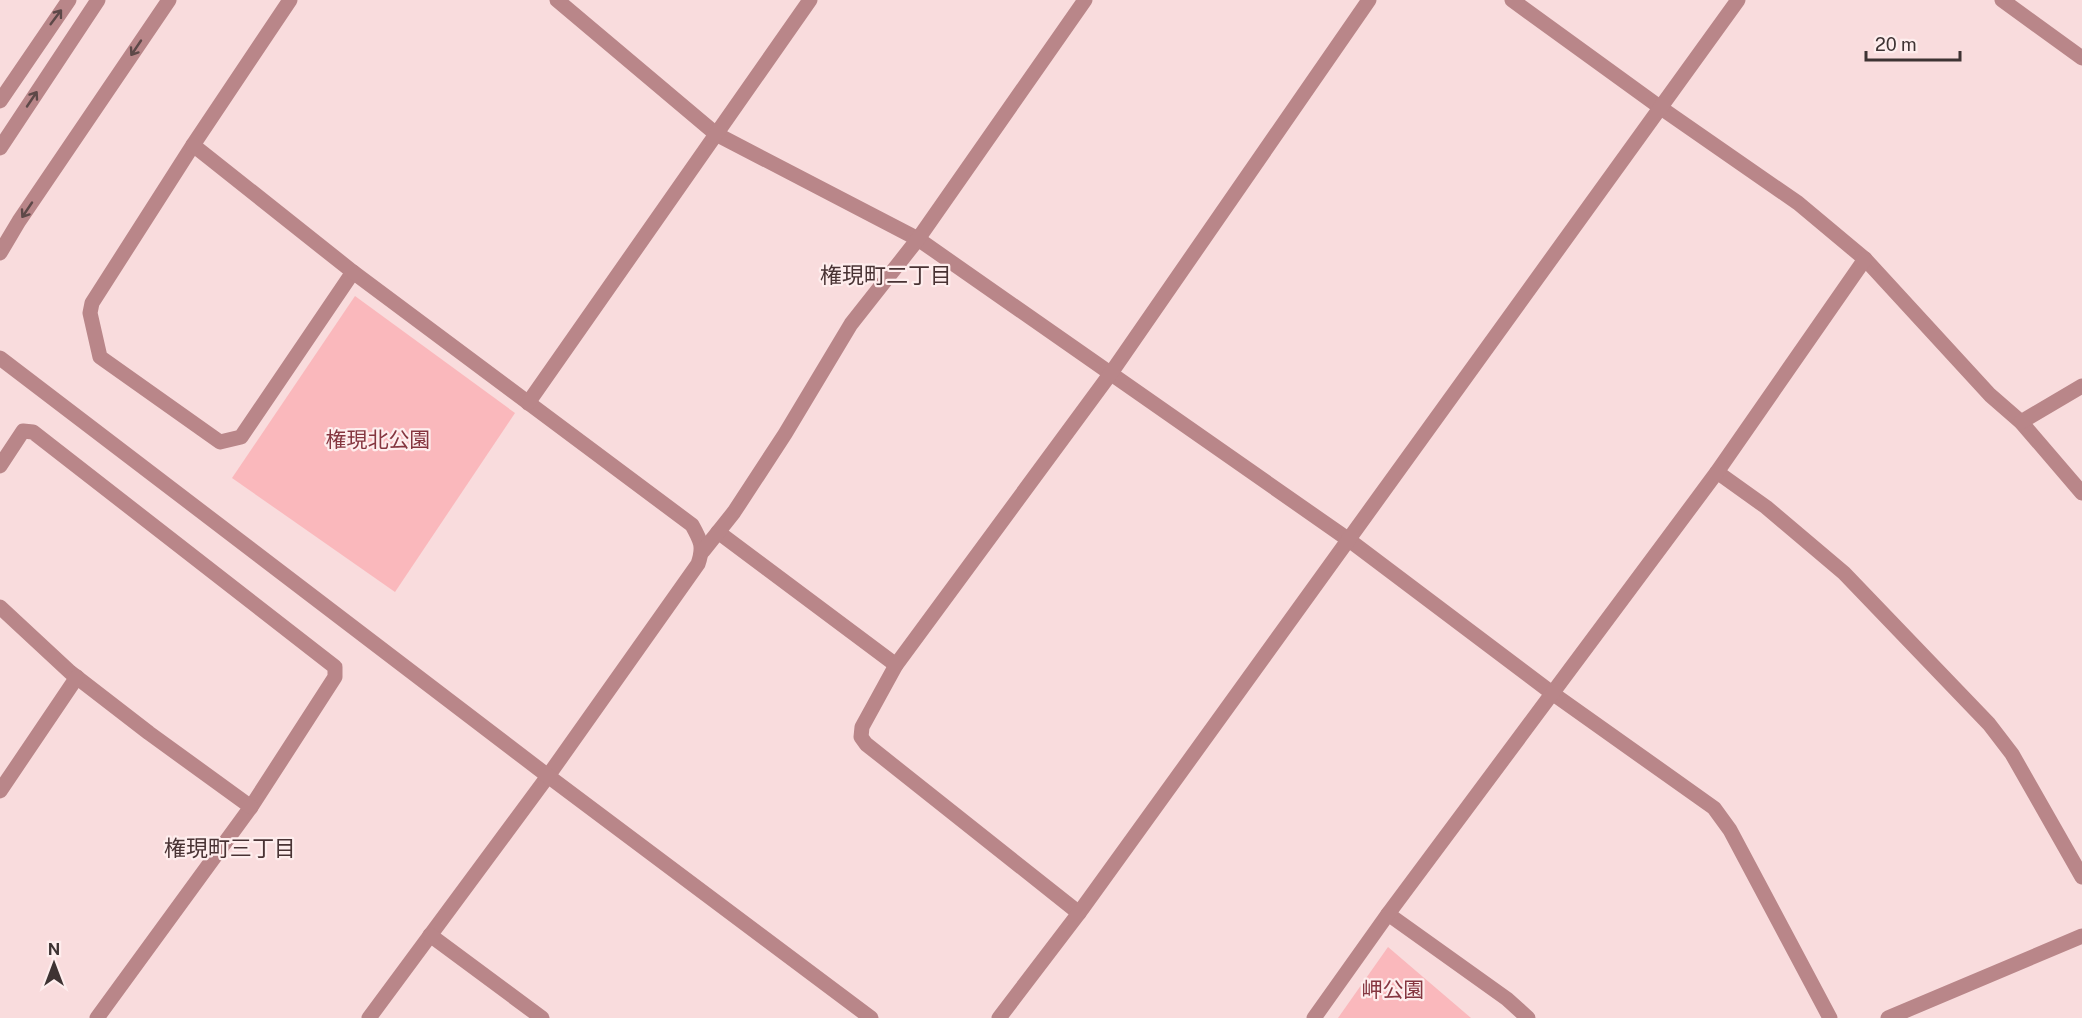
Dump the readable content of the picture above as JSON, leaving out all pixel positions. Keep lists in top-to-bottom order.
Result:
{
  "districts": ["権現町二丁目", "権現町三丁目"],
  "parks": ["権現北公園", "岬公園"],
  "scale_bar": "20 m",
  "north": "top"
}
